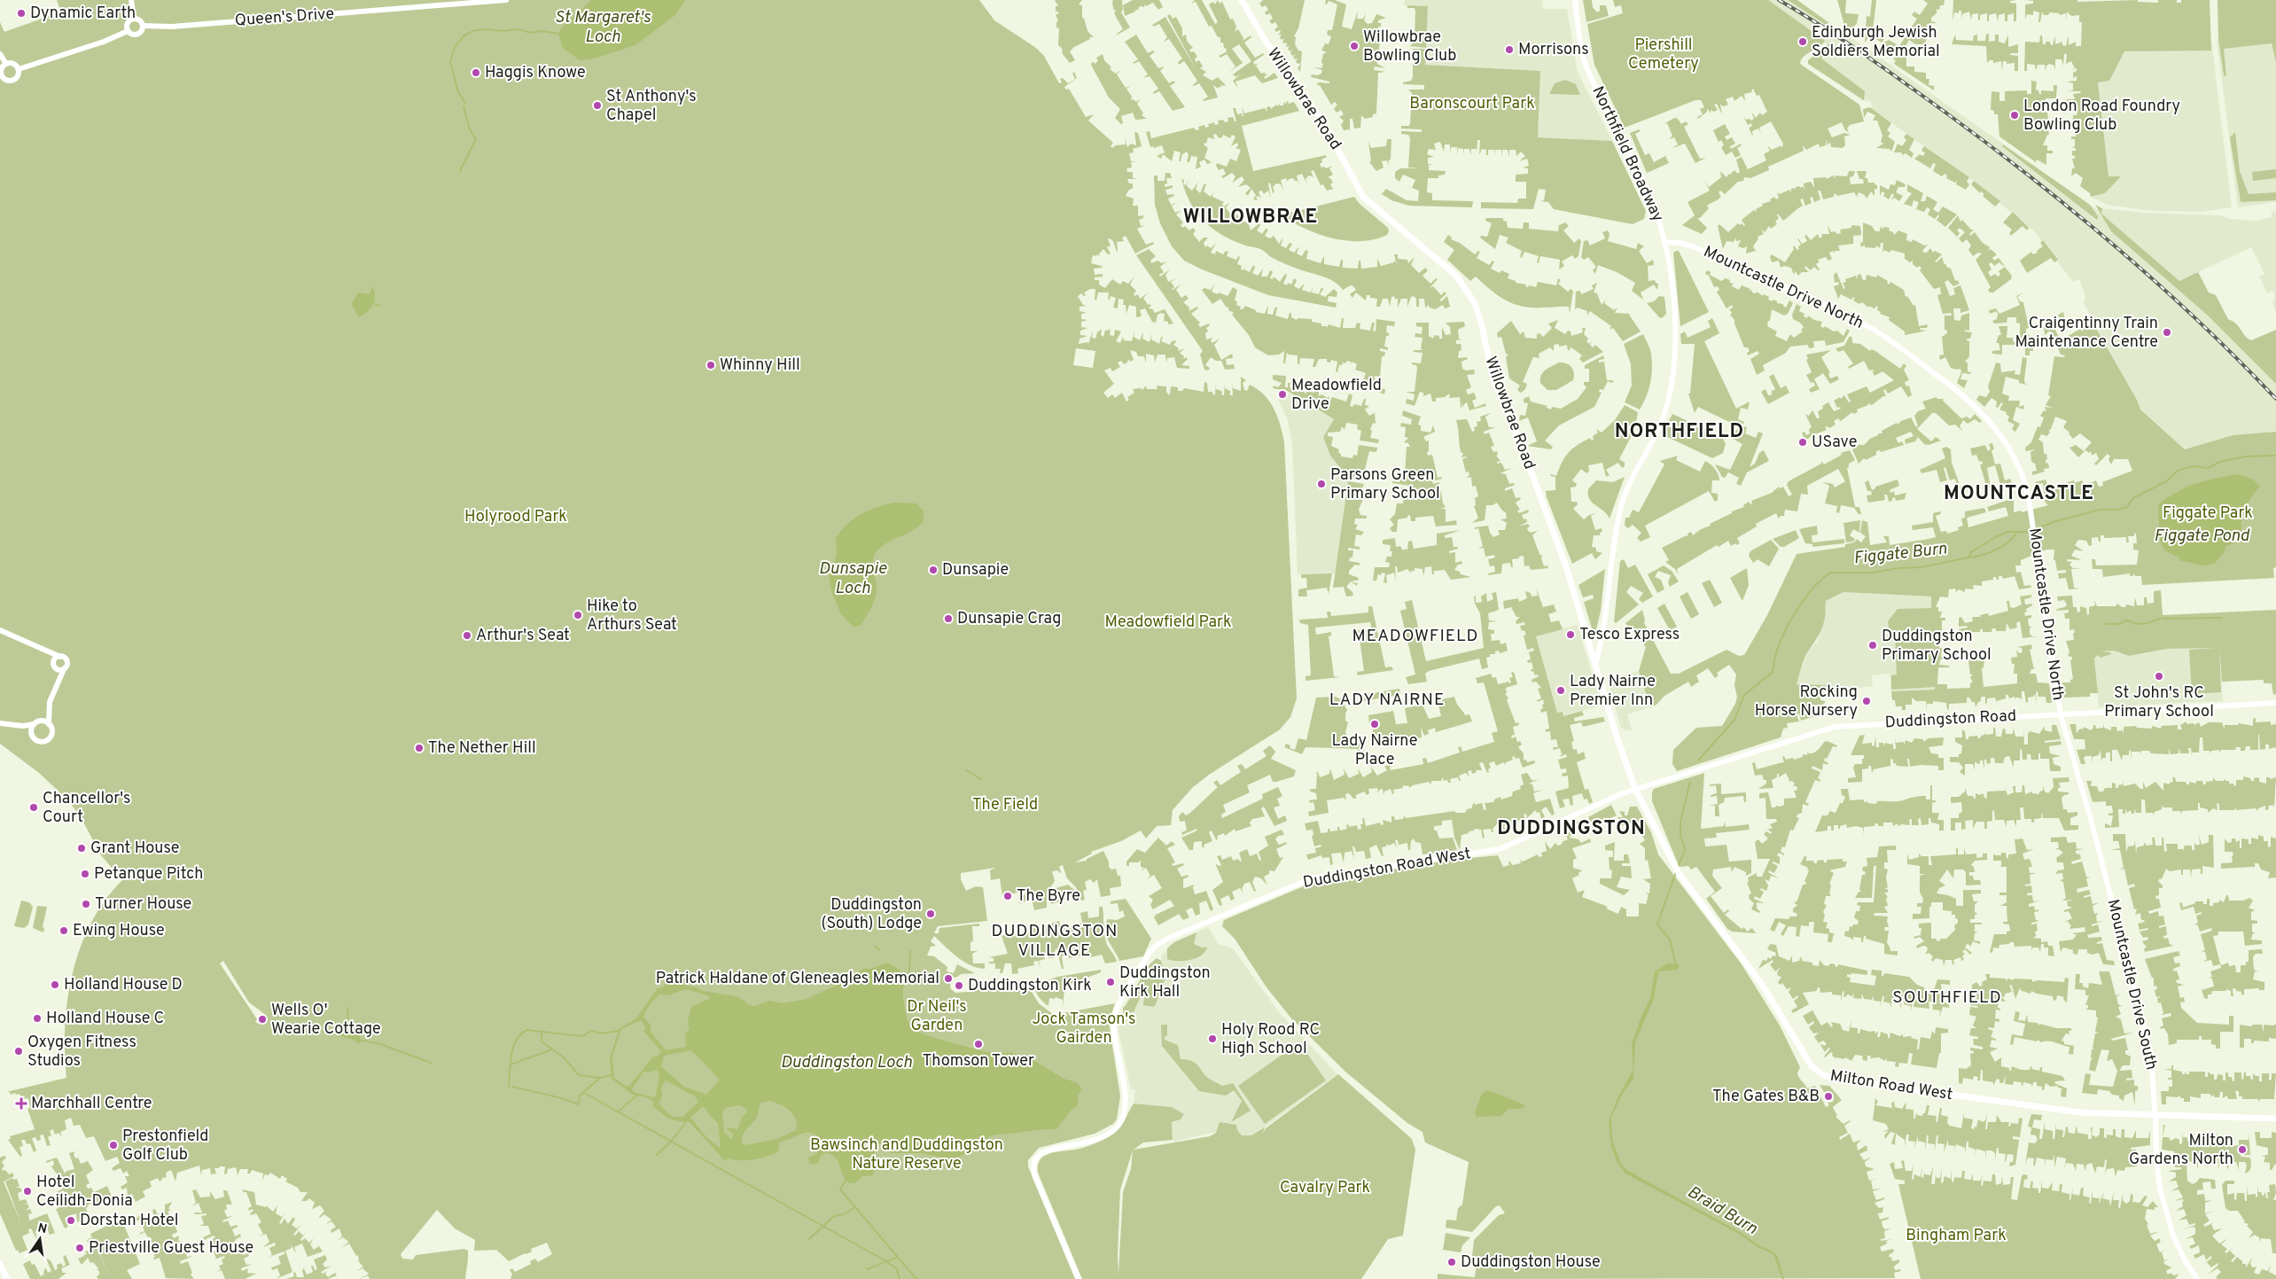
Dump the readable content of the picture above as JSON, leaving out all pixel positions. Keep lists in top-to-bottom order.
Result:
{
  "streets": {
    "main road": ["Willowbrae Road", "Milton Road West"],
    "street": [
      "Queen's Drive",
      "Northfield Broadway",
      "Mountcastle Drive North",
      "Duddingston Road",
      "Duddingston Road West",
      "Mountcastle Drive South"
    ]
  },
  "crossings": [
    ["Willowbrae Road", "Northfield Broadway"],
    ["Willowbrae Road", "Duddingston Road"],
    ["Willowbrae Road", "Duddingston Road West"],
    ["Willowbrae Road", "Milton Road West"],
    ["Northfield Broadway", "Mountcastle Drive North"],
    ["Mountcastle Drive North", "Duddingston Road"],
    ["Mountcastle Drive North", "Mountcastle Drive South"],
    ["Duddingston Road", "Duddingston Road West"],
    ["Duddingston Road", "Mountcastle Drive South"],
    ["Duddingston Road", "Milton Road West"],
    ["Duddingston Road West", "Milton Road West"],
    ["Mountcastle Drive South", "Milton Road West"]
  ],
  "districts": [
    "WILLOWBRAE",
    "NORTHFIELD",
    "MOUNTCASTLE",
    "MEADOWFIELD",
    "LADY NAIRNE",
    "DUDDINGSTON",
    "DUDDINGSTON VILLAGE",
    "SOUTHFIELD"
  ],
  "water": [
    "St Margaret's Loch",
    "Figgate Pond",
    "Figgate Burn",
    "Dunsapie Loch",
    "Duddingston Loch",
    "Braid Burn"
  ],
  "parks": [
    "Piershill Cemetery",
    "Baronscourt Park",
    "Figgate Park",
    "Holyrood Park",
    "Meadowfield Park",
    "The Field",
    "Dr Neil's Garden",
    "Jock Tamson's Gairden",
    "Bawsinch and Duddingston Nature Reserve",
    "Cavalry Park",
    "Bingham Park"
  ],
  "places": {
    "other": [
      "Dynamic Earth",
      "Edinburgh Jewish Soldiers Memorial",
      "Willowbrae Bowling Club",
      "Morrisons",
      "Haggis Knowe",
      "St Anthony's Chapel",
      "London Road Foundry Bowling Club",
      "Craigentinny Train Maintenance Centre",
      "Whinny Hill",
      "Meadowfield Drive",
      "USave",
      "Parsons Green Primary School",
      "Dunsapie",
      "Hike to Arthurs Seat",
      "Dunsapie Crag",
      "Tesco Express",
      "Arthur's Seat",
      "Duddingston Primary School",
      "St John's RC Primary School",
      "Lady Nairne Premier Inn",
      "Rocking Horse Nursery",
      "Lady Nairne Place",
      "The Nether Hill",
      "Chancellor's Court",
      "Grant House",
      "Petanque Pitch",
      "The Byre",
      "Turner House",
      "Duddingston (South) Lodge",
      "Ewing House",
      "Patrick Haldane of Gleneagles Memorial",
      "Duddingston Kirk Hall",
      "Holland House D",
      "Duddingston Kirk",
      "Holland House C",
      "Wells O' Wearie Cottage",
      "Holy Rood RC High School",
      "Thomson Tower",
      "Oxygen Fitness Studios",
      "The Gates B&B",
      "Prestonfield Golf Club",
      "Milton Gardens North",
      "Hotel Ceilidh-Donia",
      "Dorstan Hotel",
      "Priestville Guest House",
      "Duddingston House"
    ],
    "health": ["Marchhall Centre"]
  },
  "north": "top"
}
